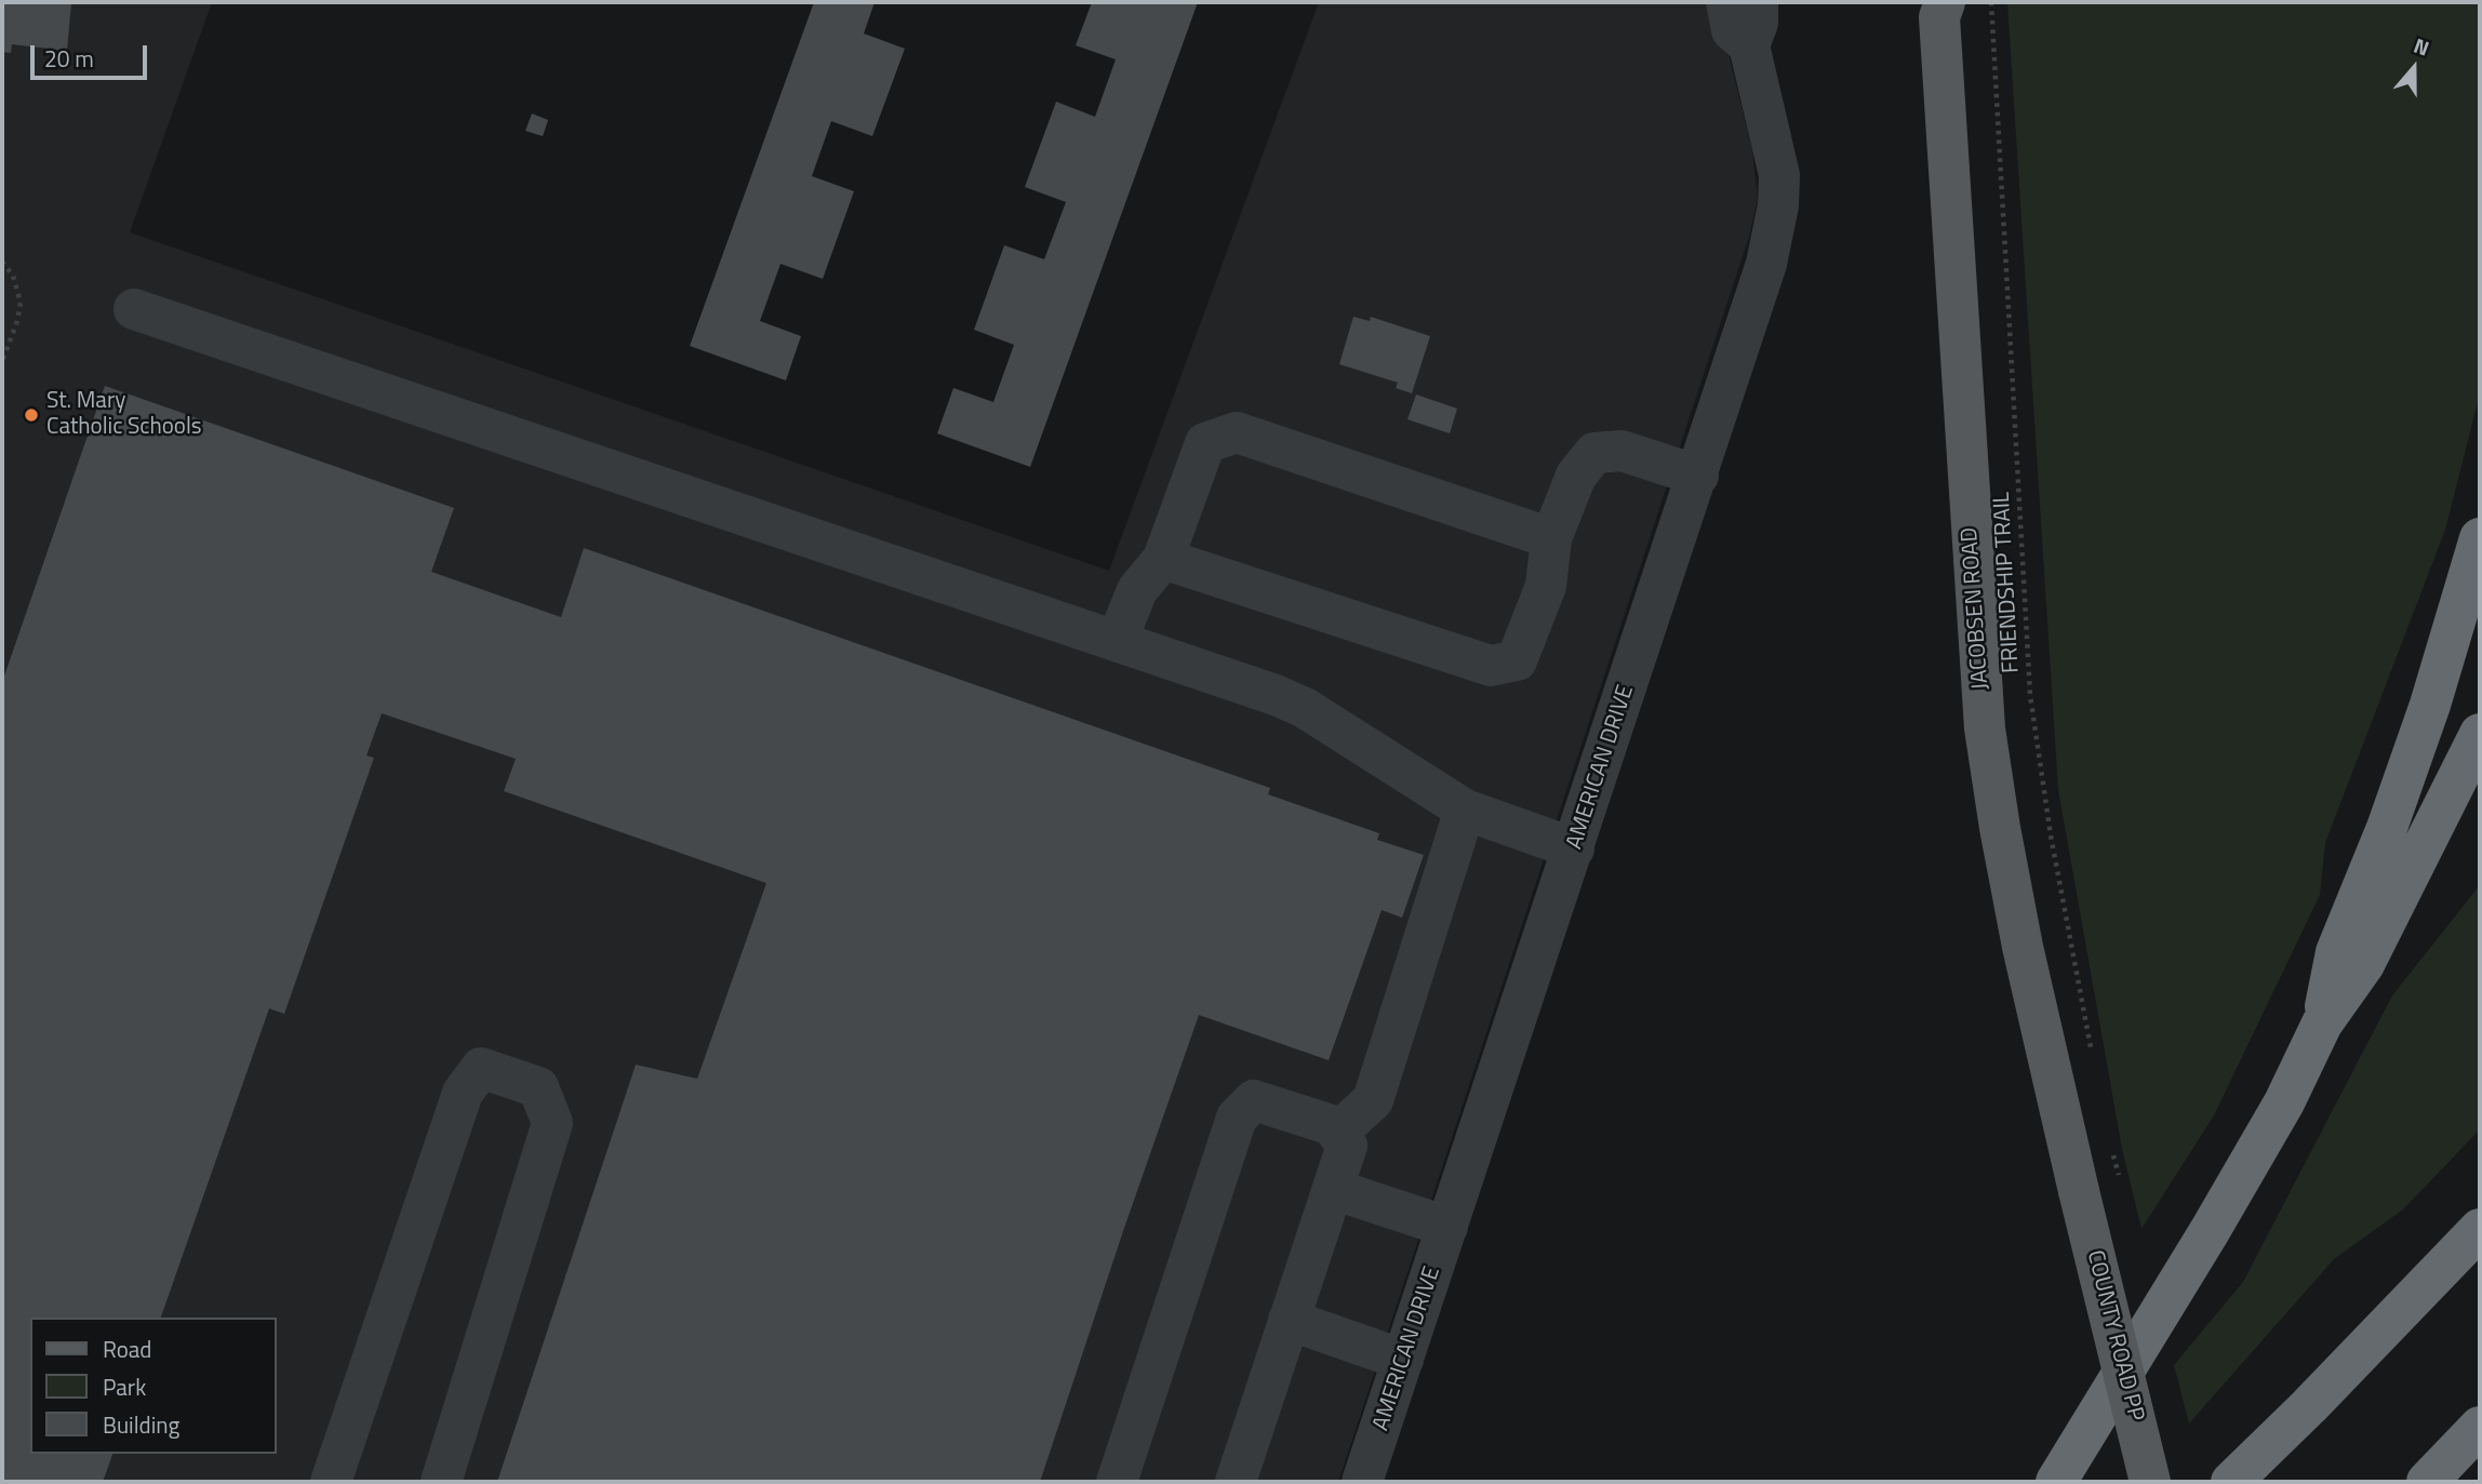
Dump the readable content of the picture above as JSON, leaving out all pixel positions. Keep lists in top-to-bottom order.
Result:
{
  "streets": {
    "main road": ["JACOBSEN ROAD", "COUNTY ROAD PP"],
    "street": ["AMERICAN DRIVE"],
    "path": ["FRIENDSHIP TRAIL"]
  },
  "crossings": [
    ["JACOBSEN ROAD", "COUNTY ROAD PP"]
  ],
  "places": ["St. Mary Catholic Schools"],
  "legend": ["Road", "Park", "Building"],
  "scale_bar": "20 m",
  "north": "top"
}
